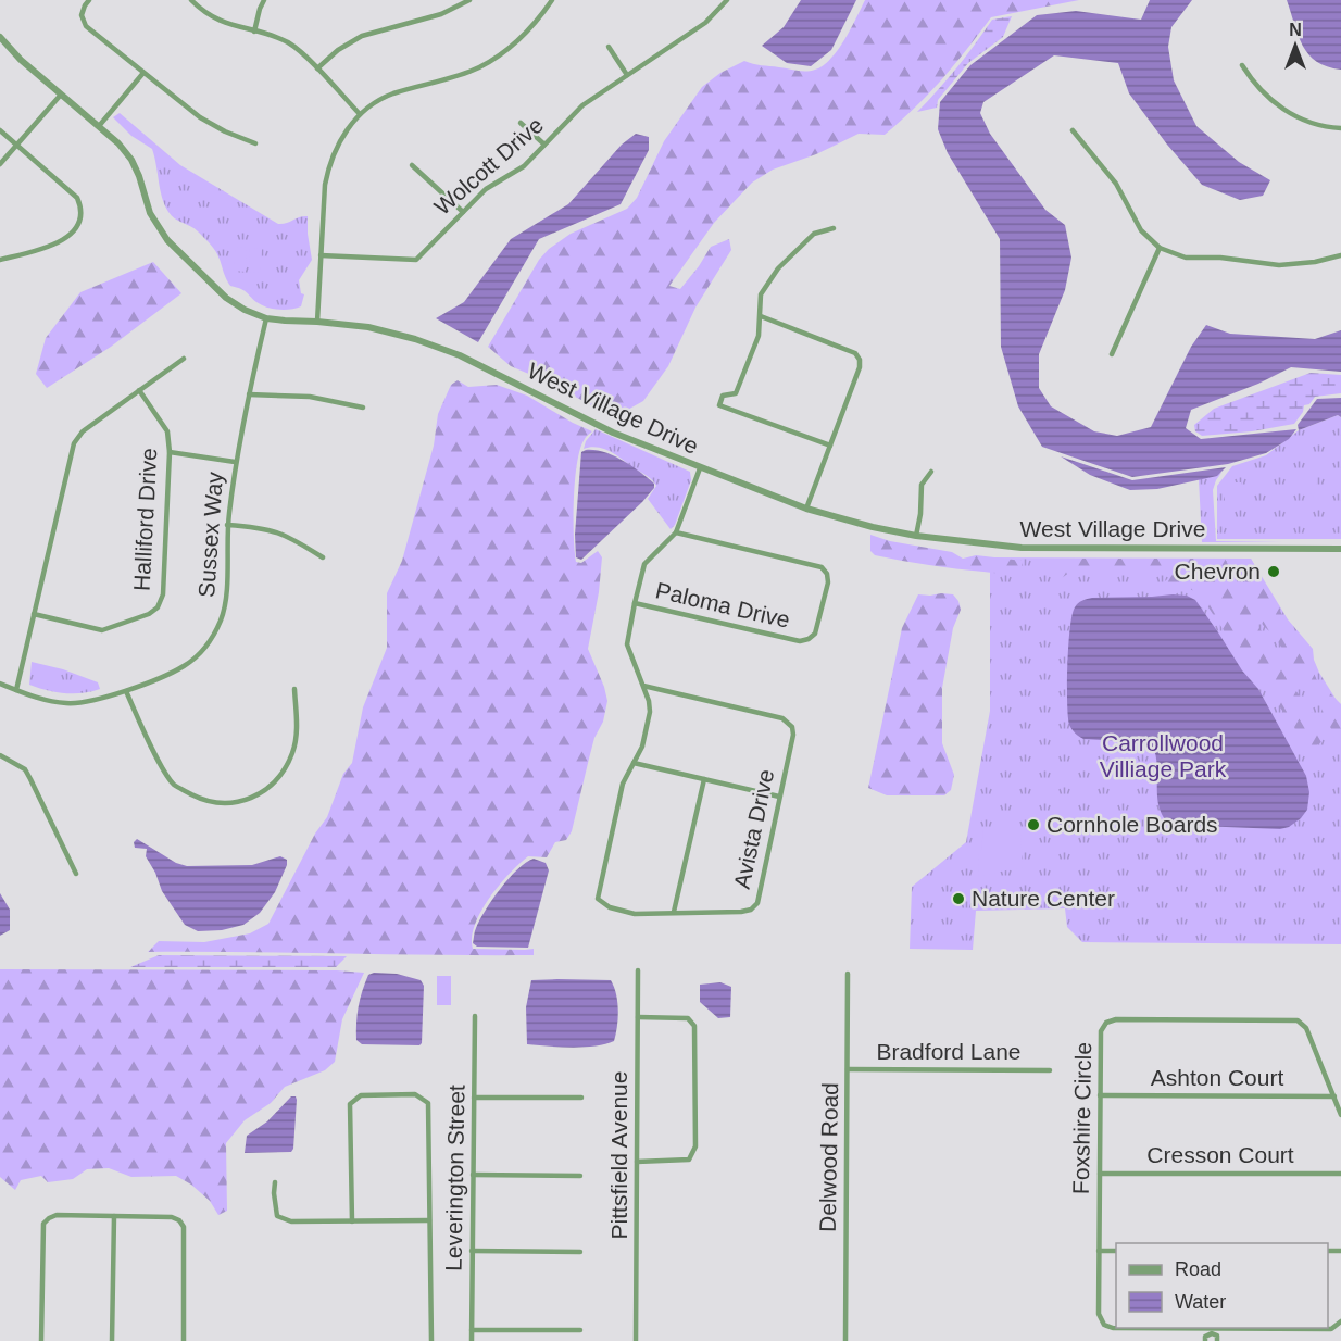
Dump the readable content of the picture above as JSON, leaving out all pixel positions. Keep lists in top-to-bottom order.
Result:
{
  "streets": {
    "street": [
      "Wolcott Drive",
      "West Village Drive",
      "Halliford Drive",
      "Sussex Way",
      "Paloma Drive",
      "Avista Drive",
      "Bradford Lane",
      "Ashton Court",
      "Foxshire Circle",
      "Pittsfield Avenue",
      "Cresson Court",
      "Delwood Road",
      "Leverington Street"
    ]
  },
  "crossings": [
    ["West Village Drive", "Sussex Way"],
    ["West Village Drive", "Avista Drive"],
    ["Paloma Drive", "Avista Drive"],
    ["Bradford Lane", "Delwood Road"],
    ["Ashton Court", "Foxshire Circle"],
    ["Foxshire Circle", "Cresson Court"]
  ],
  "parks": ["Carrollwood Villiage Park"],
  "places": ["Chevron", "Cornhole Boards", "Nature Center"],
  "legend": ["Road", "Water"],
  "north": "top"
}
